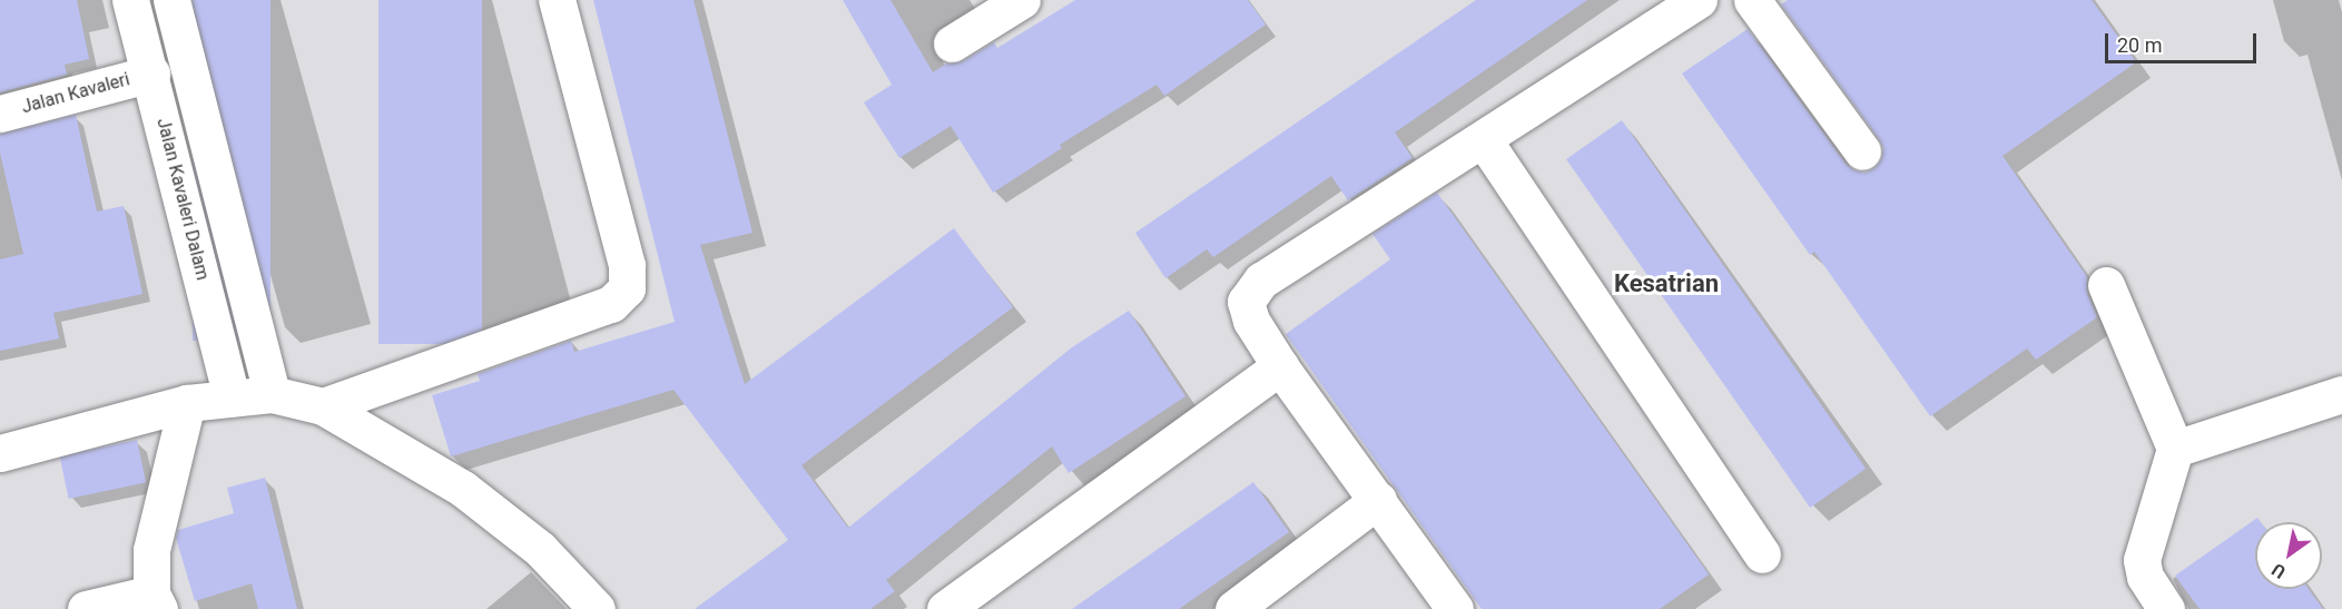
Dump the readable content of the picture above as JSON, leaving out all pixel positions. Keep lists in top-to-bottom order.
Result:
{
  "streets": {
    "street": ["Jalan Kavaleri", "Jalan Kavaleri Dalam"]
  },
  "crossings": [
    ["Jalan Kavaleri", "Jalan Kavaleri Dalam"]
  ],
  "districts": ["Kesatrian"],
  "scale_bar": "20 m",
  "north": "bottom left"
}
